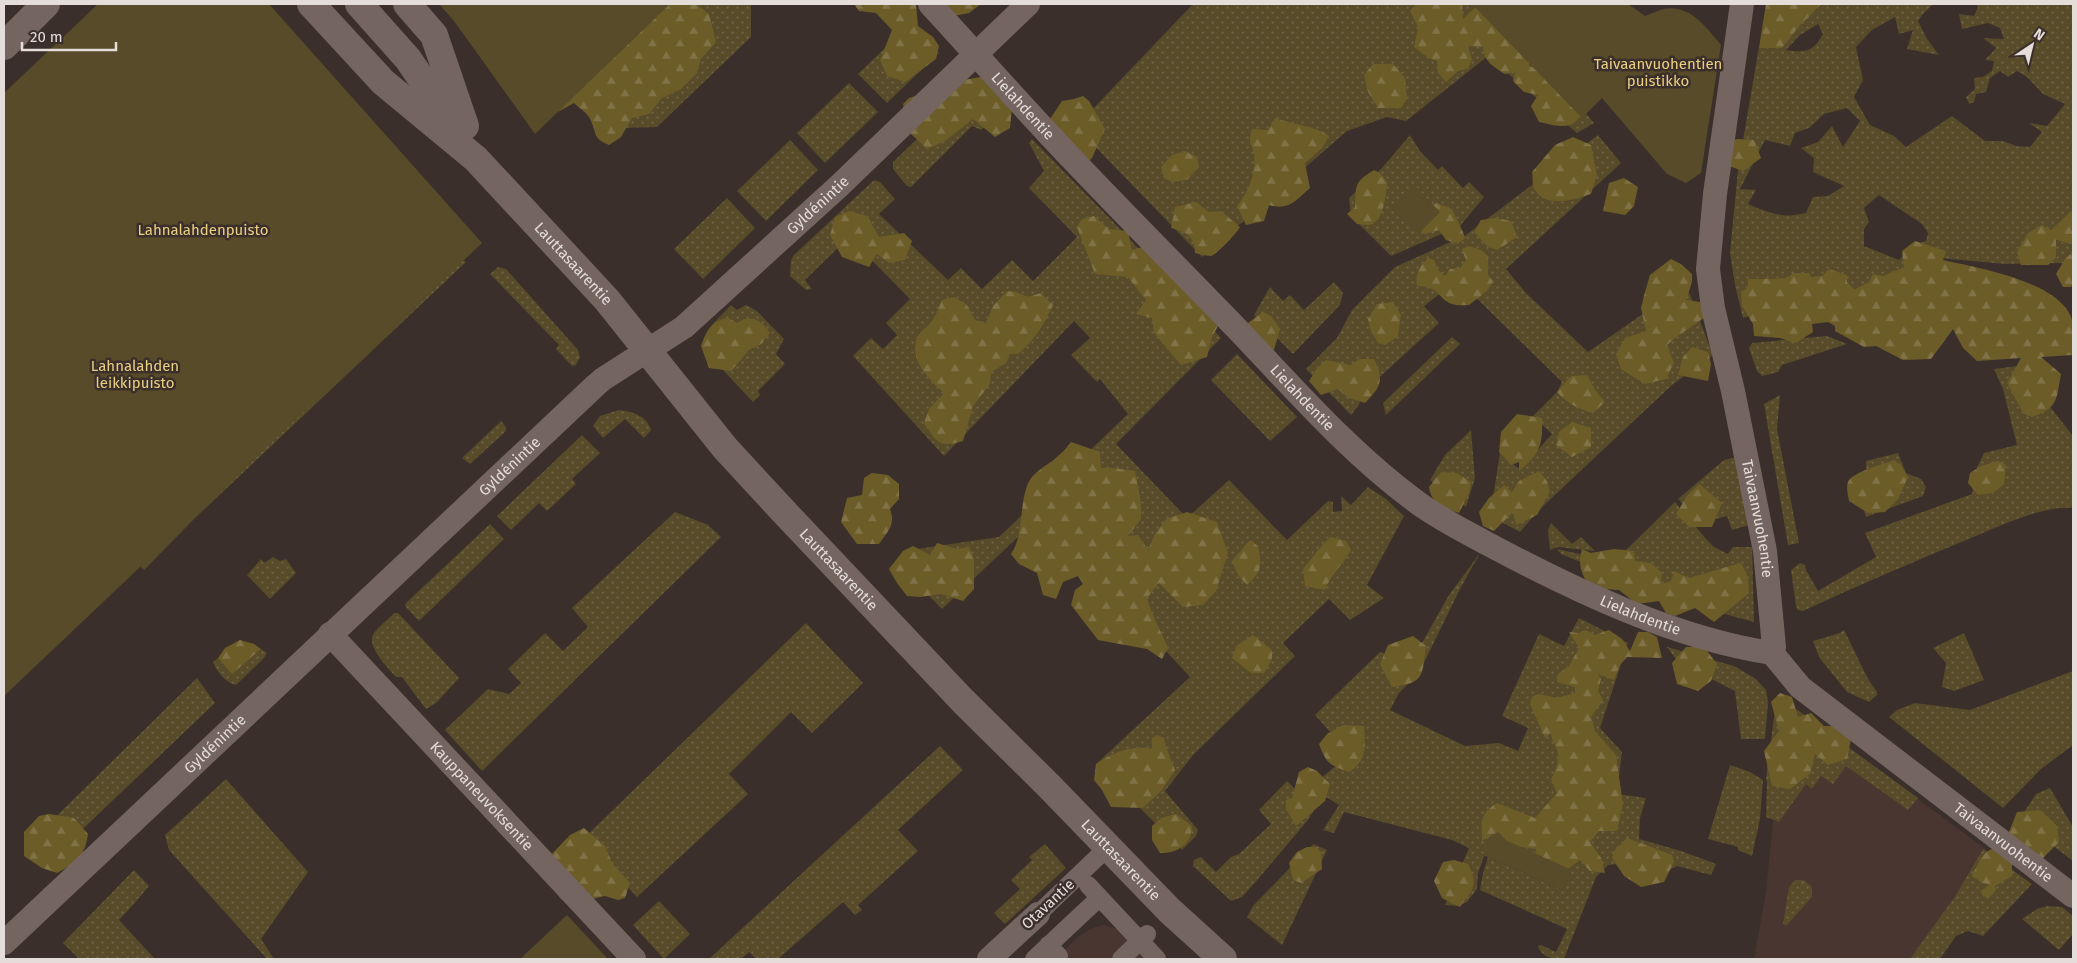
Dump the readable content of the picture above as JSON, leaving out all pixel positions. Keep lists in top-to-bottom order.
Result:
{
  "streets": {
    "main road": ["Lauttasaarentie"],
    "street": [
      "Lielahdentie",
      "Gyldénintie",
      "Taivaanvuohentie",
      "Kauppaneuvoksentie",
      "Otavantie"
    ]
  },
  "crossings": [
    ["Lielahdentie", "Gyldénintie"],
    ["Lielahdentie", "Taivaanvuohentie"],
    ["Gyldénintie", "Lauttasaarentie"],
    ["Gyldénintie", "Kauppaneuvoksentie"],
    ["Lauttasaarentie", "Otavantie"]
  ],
  "parks": ["Taivaanvuohentien puistikko", "Lahnalahdenpuisto", "Lahnalahden leikkipuisto"],
  "scale_bar": "20 m",
  "north": "top right"
}
